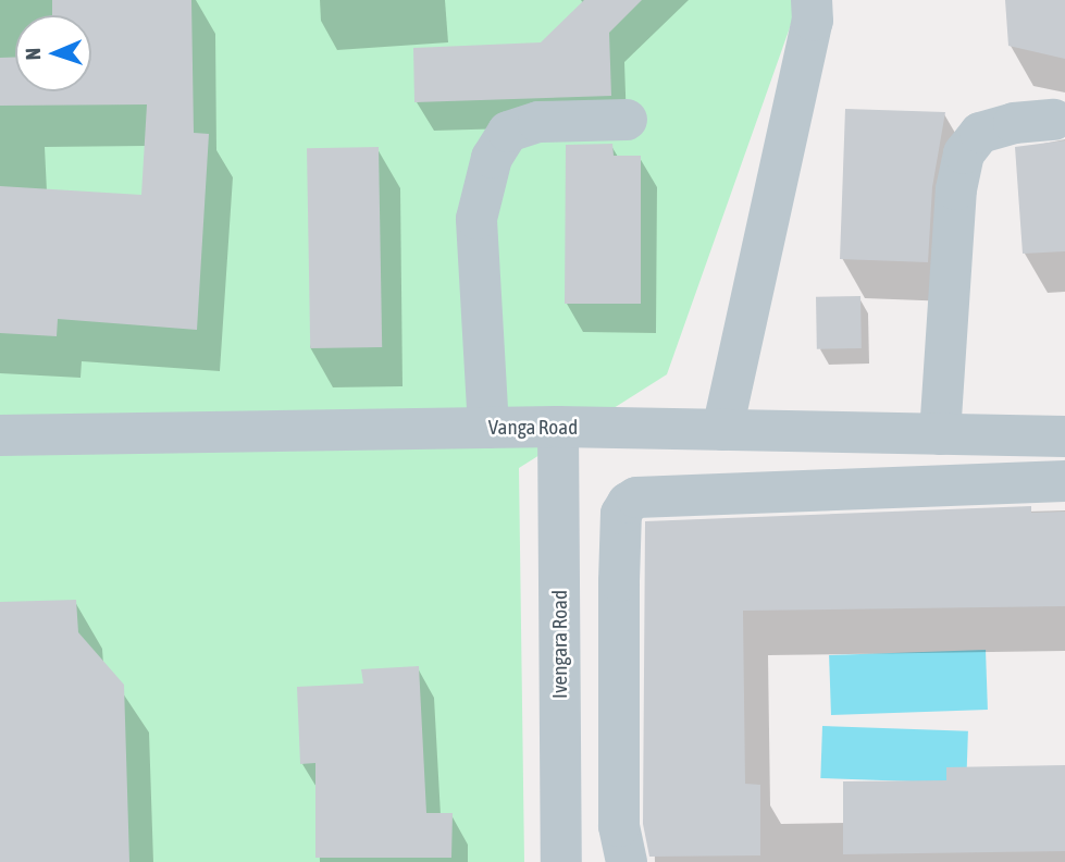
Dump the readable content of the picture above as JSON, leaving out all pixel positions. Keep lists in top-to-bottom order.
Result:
{
  "streets": {
    "street": ["Vanga Road", "Ivengara Road"]
  },
  "crossings": [
    ["Vanga Road", "Ivengara Road"]
  ],
  "north": "left"
}
